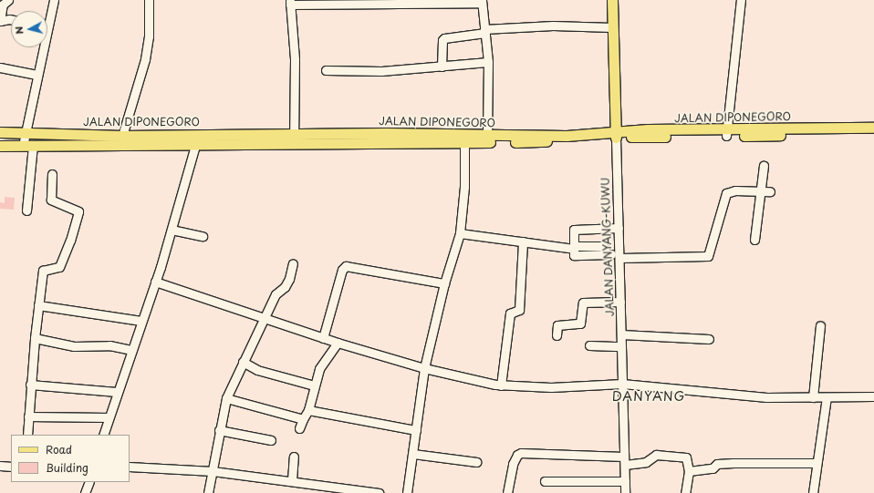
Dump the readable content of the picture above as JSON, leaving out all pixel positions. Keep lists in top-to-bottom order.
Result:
{
  "streets": {
    "main road": ["JALAN DIPONEGORO", "JALAN DANYANG-KUWU"]
  },
  "crossings": [
    ["JALAN DIPONEGORO", "JALAN DANYANG-KUWU"]
  ],
  "districts": ["DANYANG"],
  "legend": ["Road", "Building"],
  "north": "left"
}
